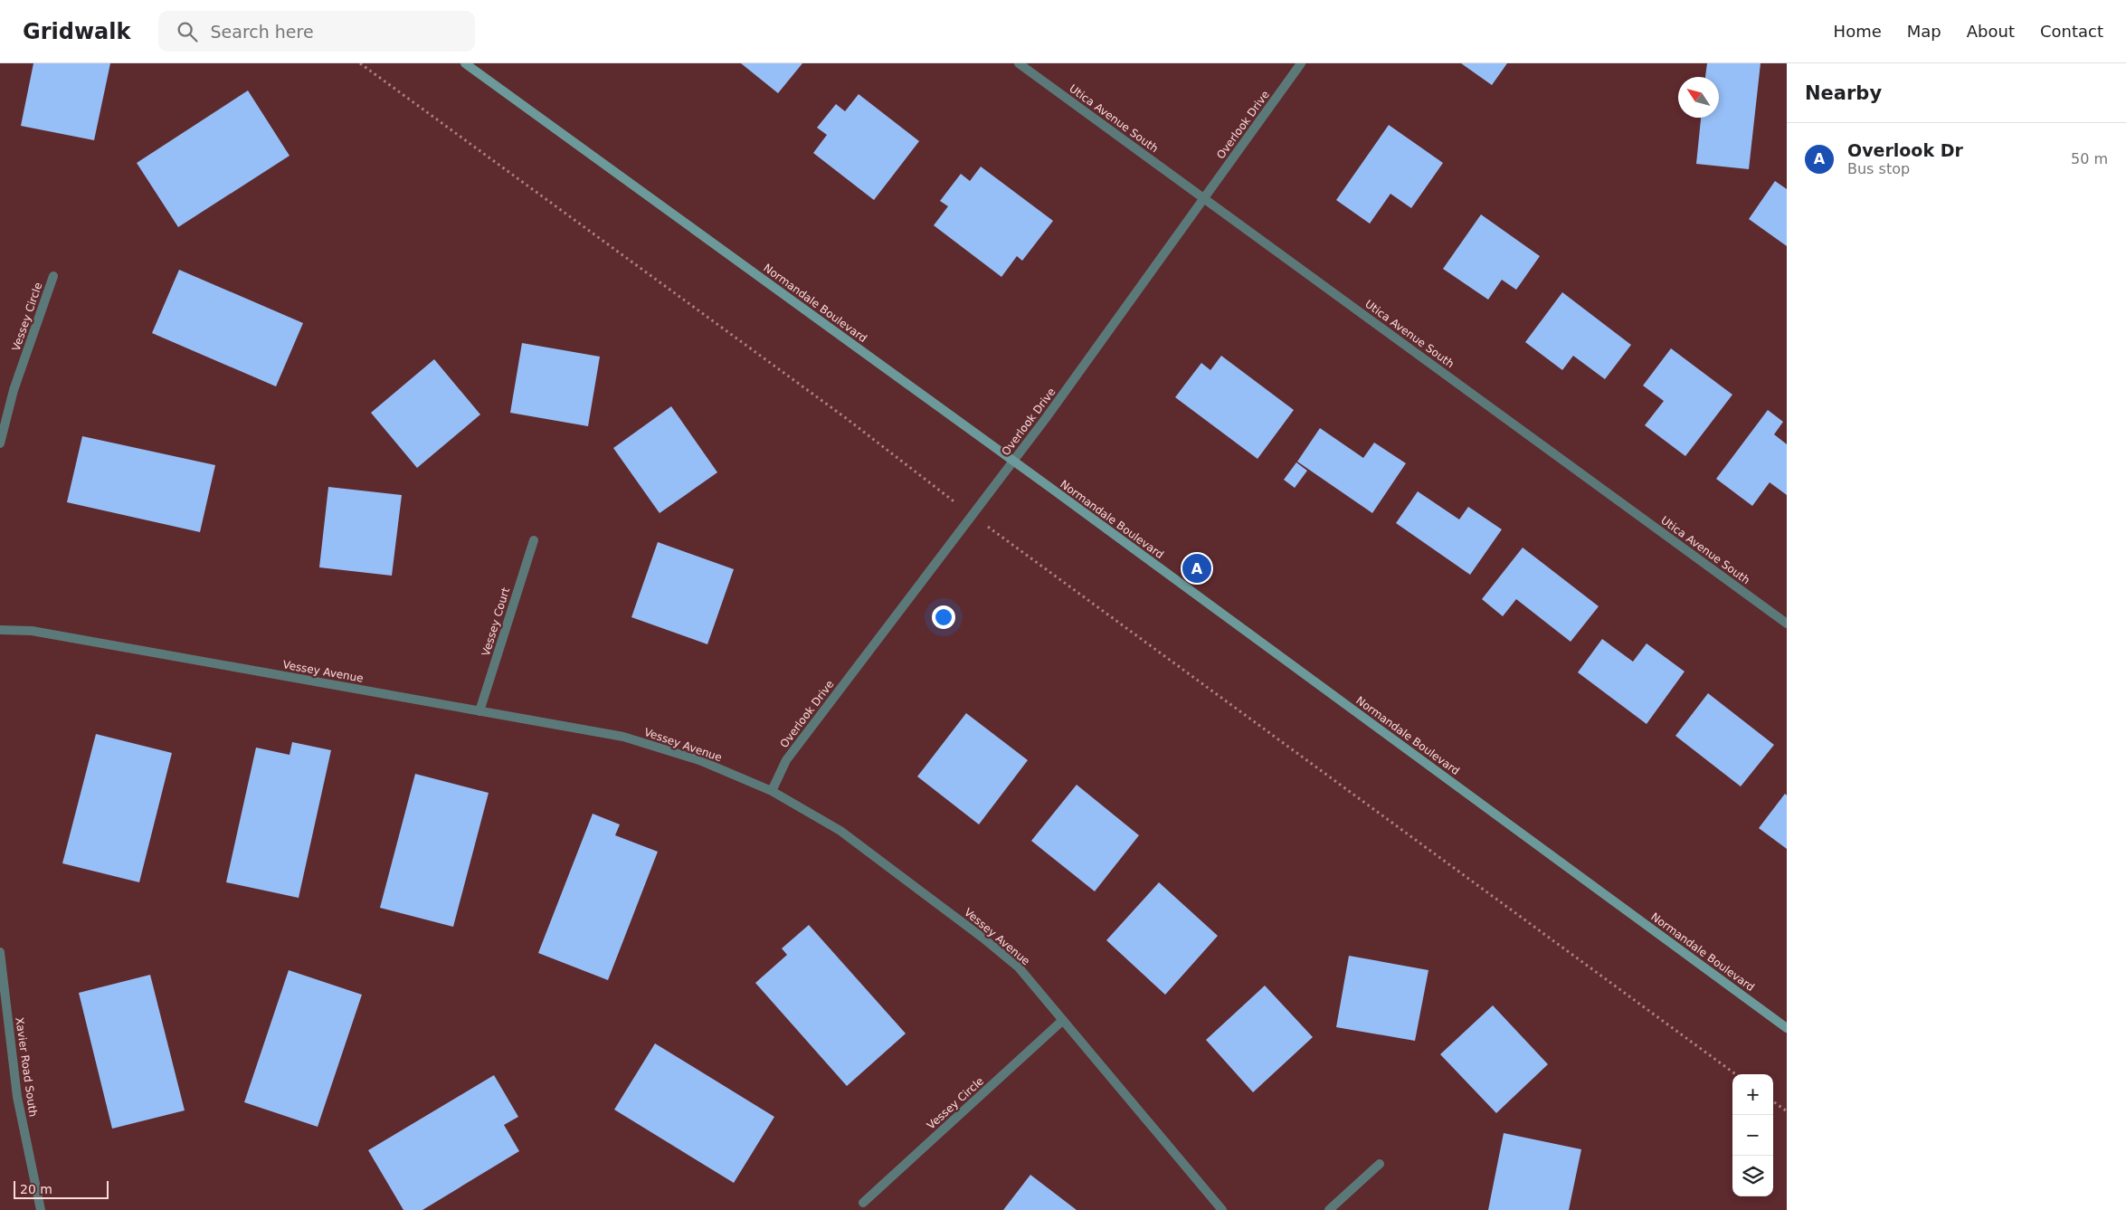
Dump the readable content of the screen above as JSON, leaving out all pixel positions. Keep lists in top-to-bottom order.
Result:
{
  "streets": {
    "street": [
      "Utica Avenue South",
      "Overlook Drive",
      "Normandale Boulevard",
      "Vessey Circle",
      "Vessey Court",
      "Vessey Avenue",
      "Xavier Road South"
    ]
  },
  "crossings": [
    ["Utica Avenue South", "Overlook Drive"],
    ["Overlook Drive", "Normandale Boulevard"],
    ["Overlook Drive", "Vessey Avenue"],
    ["Vessey Circle", "Vessey Avenue"],
    ["Vessey Court", "Vessey Avenue"]
  ],
  "scale_bar": "20 m",
  "north": "top left",
  "page": {
    "header": "Gridwalk",
    "search": "Search here",
    "nav": [
      "Home",
      "Map",
      "About",
      "Contact"
    ],
    "heading": "Nearby",
    "list": [
      {
        "mark": "A",
        "name": "Overlook Dr",
        "note": "Bus stop",
        "value": "50 m"
      }
    ],
    "pins": "A",
    "map_buttons": ["+", "−"],
    "scale": "20 m"
  }
}
